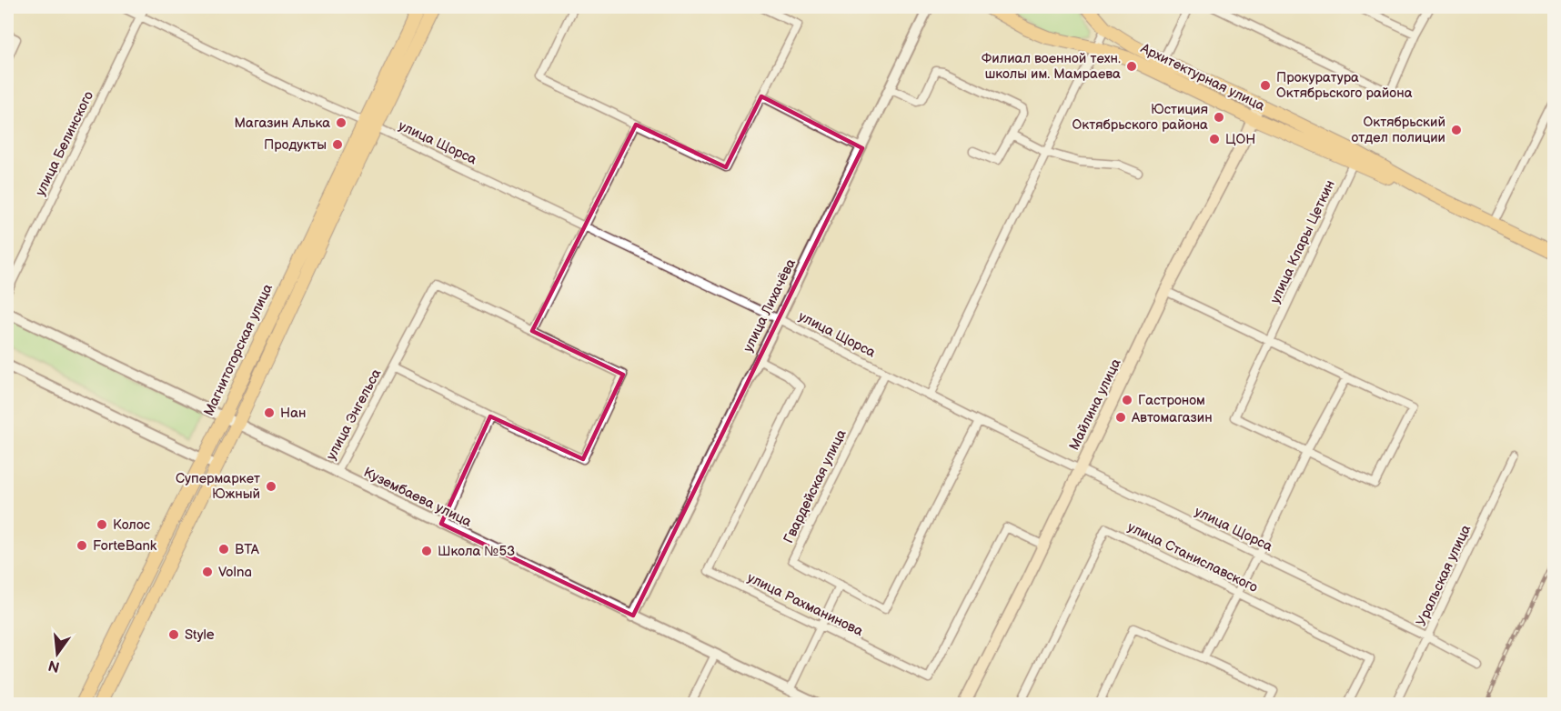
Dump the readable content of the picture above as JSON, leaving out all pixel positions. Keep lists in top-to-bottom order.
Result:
{
  "streets": {
    "main road": ["Архитектурная улица", "Магнитогорская улица", "Майлина улица"],
    "street": [
      "улица Щорса",
      "улица Белинского",
      "улица Клары Цеткин",
      "улица Лихачёва",
      "улица Энгельса",
      "Гвардейская улица",
      "Кузембаева улица",
      "улица Станиславского",
      "Уральская улица",
      "улица Рахманинова"
    ]
  },
  "crossings": [
    ["Архитектурная улица", "улица Клары Цеткин"],
    ["Архитектурная улица", "Майлина улица"],
    ["улица Щорса", "улица Белинского"],
    ["улица Щорса", "улица Лихачёва"],
    ["улица Щорса", "Магнитогорская улица"],
    ["улица Щорса", "Майлина улица"],
    ["улица Щорса", "Гвардейская улица"],
    ["улица Щорса", "Уральская улица"],
    ["улица Клары Цеткин", "Майлина улица"],
    ["улица Лихачёва", "Кузембаева улица"],
    ["улица Лихачёва", "улица Рахманинова"],
    ["Магнитогорская улица", "Кузембаева улица"],
    ["Майлина улица", "улица Рахманинова"],
    ["улица Энгельса", "Кузембаева улица"]
  ],
  "places": [
    "Филиал военной техн. школы им. Мамраева",
    "Прокуратура Октябрьского района",
    "Юстиция Октябрьского района",
    "Магазин Алька",
    "Октябрьский отдел полиции",
    "ЦОН",
    "Продукты",
    "Гастроном",
    "Нан",
    "Автомагазин",
    "Супермаркет Южный",
    "Колос",
    "ForteBank",
    "BTA",
    "Школа №53",
    "Volna",
    "Style"
  ],
  "north": "bottom"
}
